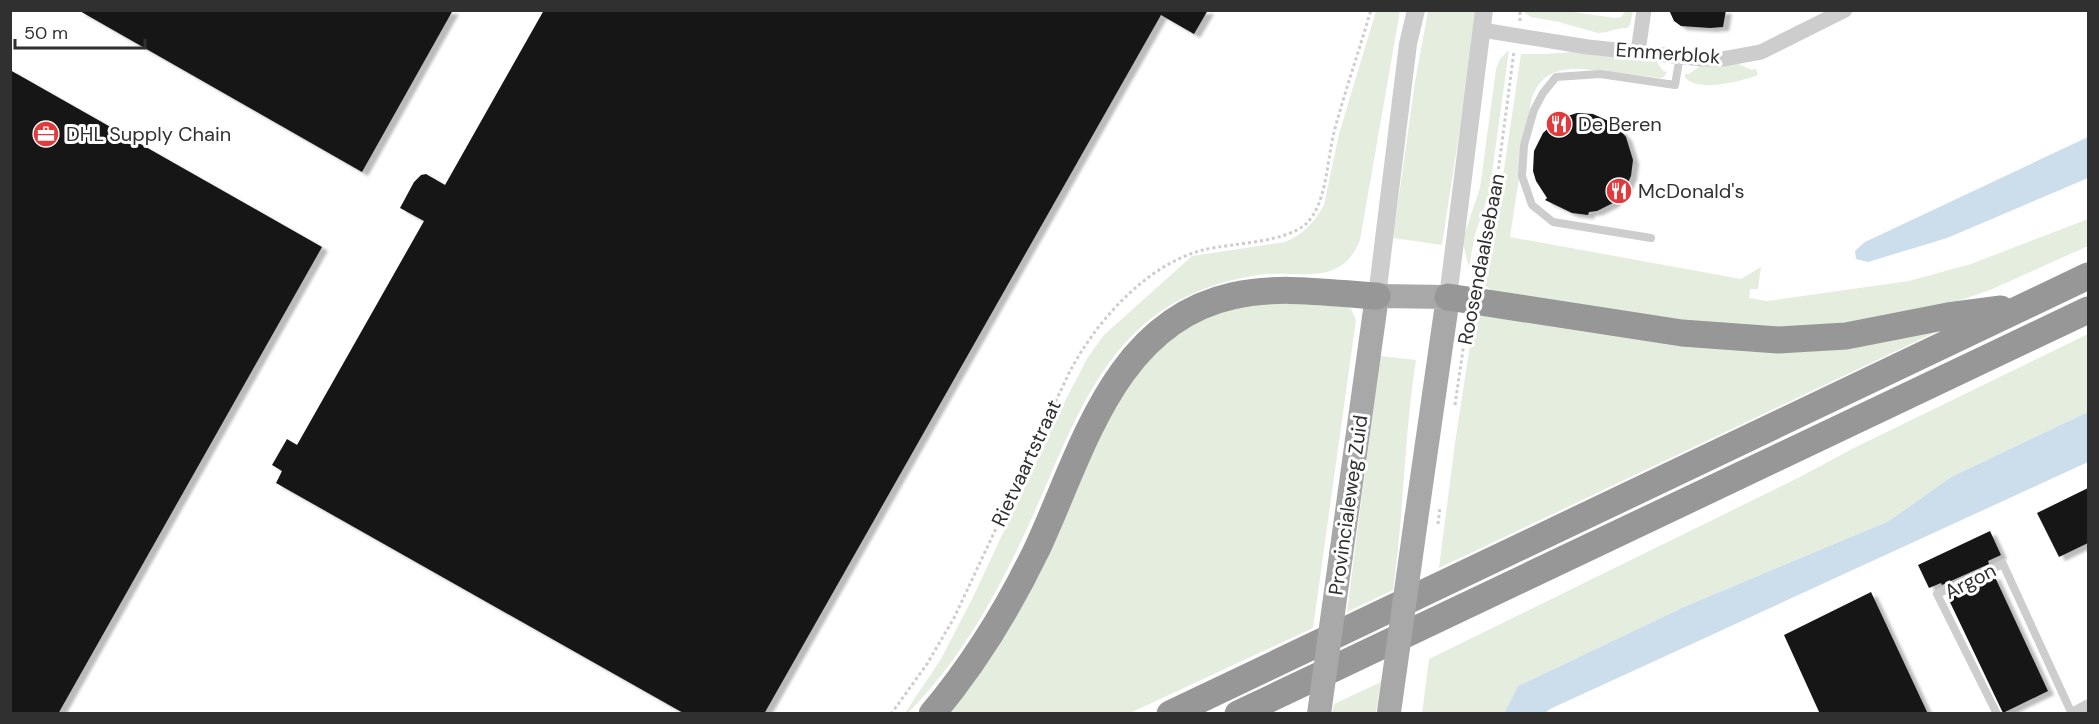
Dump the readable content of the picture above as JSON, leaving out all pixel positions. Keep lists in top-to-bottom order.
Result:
{
  "streets": {
    "main road": ["Provincialeweg Zuid"],
    "street": ["Emmerblok", "Roosendaalsebaan", "Argon"],
    "path": ["Rietvaartstraat"]
  },
  "crossings": [
    ["Emmerblok", "Roosendaalsebaan"]
  ],
  "places": {
    "restaurant": ["De Beren", "McDonald's"],
    "office": ["DHL Supply Chain"]
  },
  "scale_bar": "50 m"
}
